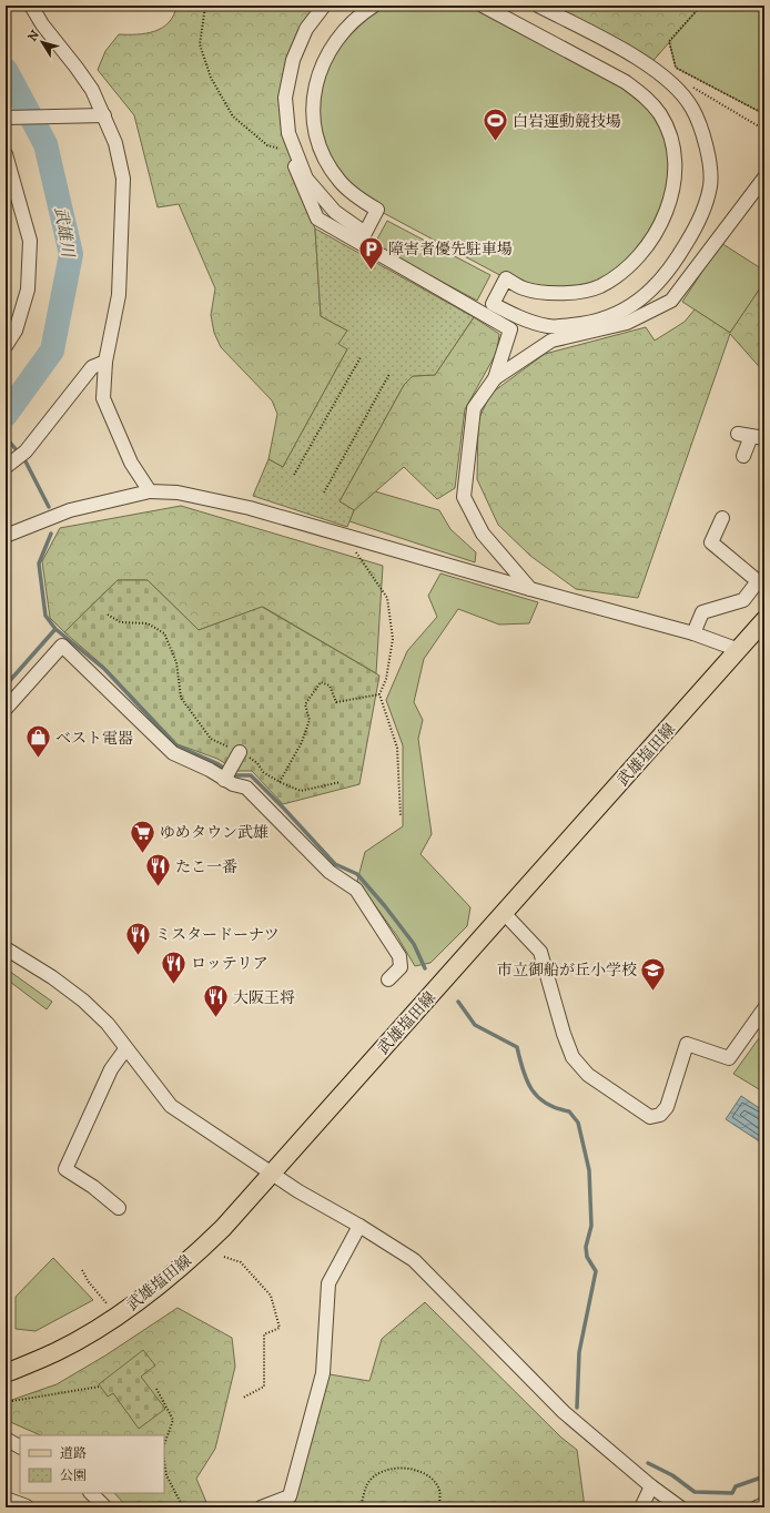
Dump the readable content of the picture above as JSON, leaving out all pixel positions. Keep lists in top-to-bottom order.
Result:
{
  "streets": {
    "main road": ["武雄塩田線"]
  },
  "water": ["武雄川"],
  "places": {
    "sports": ["白岩運動競技場"],
    "parking": ["障害者優先駐車場"],
    "shop": ["ベスト電器"],
    "supermarket": ["ゆめタウン武雄"],
    "restaurant": [
      "たこ一番",
      "ミスタードーナツ",
      "ロッテリア",
      "大阪王将"
    ],
    "school or university": ["市立御船が丘小学校"]
  },
  "legend": ["道路", "公園"],
  "north": "top left"
}
